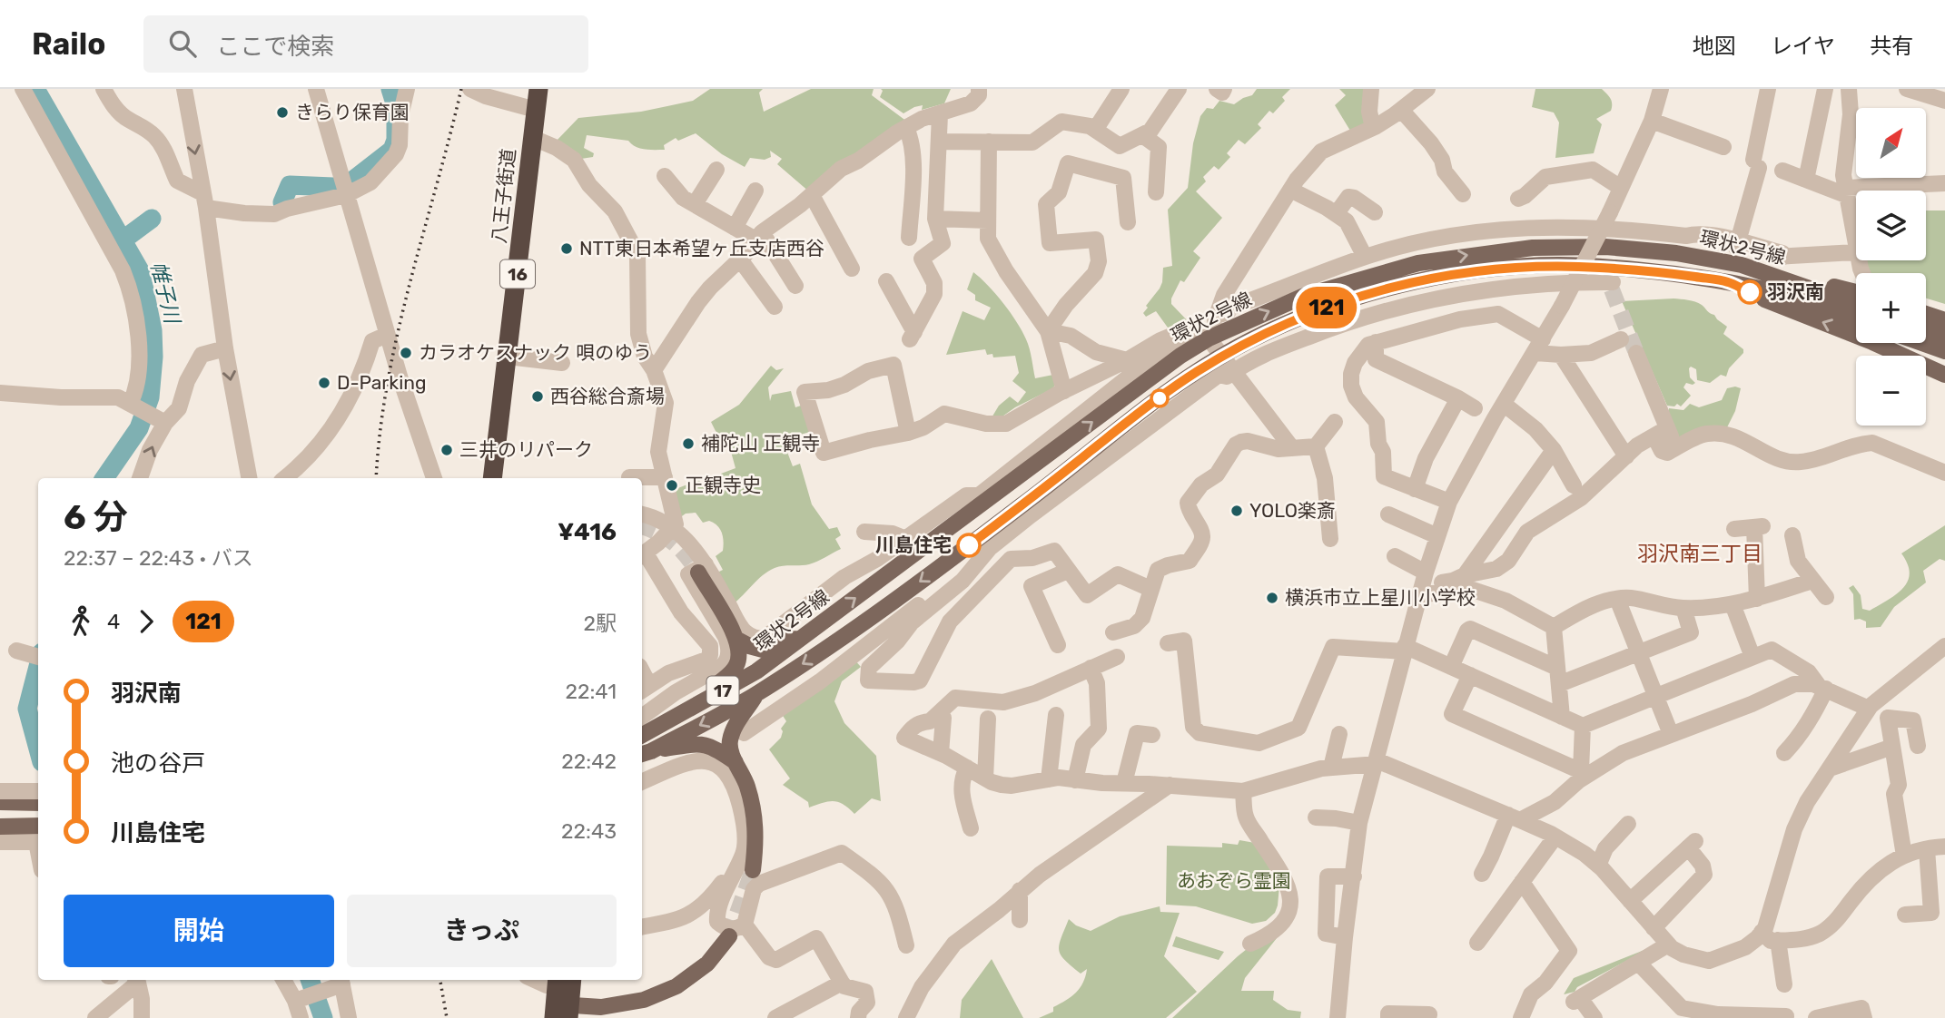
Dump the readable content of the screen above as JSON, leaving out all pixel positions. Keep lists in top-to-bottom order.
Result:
{
  "streets": {
    "highway": ["八王子街道", "16"],
    "main road": ["環状2号線", "17"]
  },
  "districts": ["羽沢南三丁目"],
  "water": ["帷子川"],
  "parks": ["あおぞら霊園"],
  "places": [
    "きらり保育園",
    "NTT東日本希望ヶ丘支店西谷",
    "羽沢南",
    "カラオケスナック 唄のゆう",
    "D-Parking",
    "西谷総合斎場",
    "補陀山 正観寺",
    "三井のリパーク",
    "正観寺史",
    "YOLO楽斎",
    "川島住宅",
    "横浜市立上星川小学校"
  ],
  "lines": ["bus line 121"],
  "north": "top right",
  "page": {
    "header": "Railo",
    "search": "ここで検索",
    "nav": ["地図", "レイヤ", "共有"],
    "on_map": "121",
    "map_buttons": ["+", "−"],
    "heading": ["6 分", "22:37 – 22:43 · バス", "¥416"],
    "legs": ["4", "121", "2駅"],
    "list": [
      {
        "name": "羽沢南",
        "value": "22:41"
      },
      {
        "name": "池の谷戸",
        "value": "22:42"
      },
      {
        "name": "川島住宅",
        "value": "22:43"
      }
    ],
    "buttons": ["開始", "きっぷ"]
  }
}
